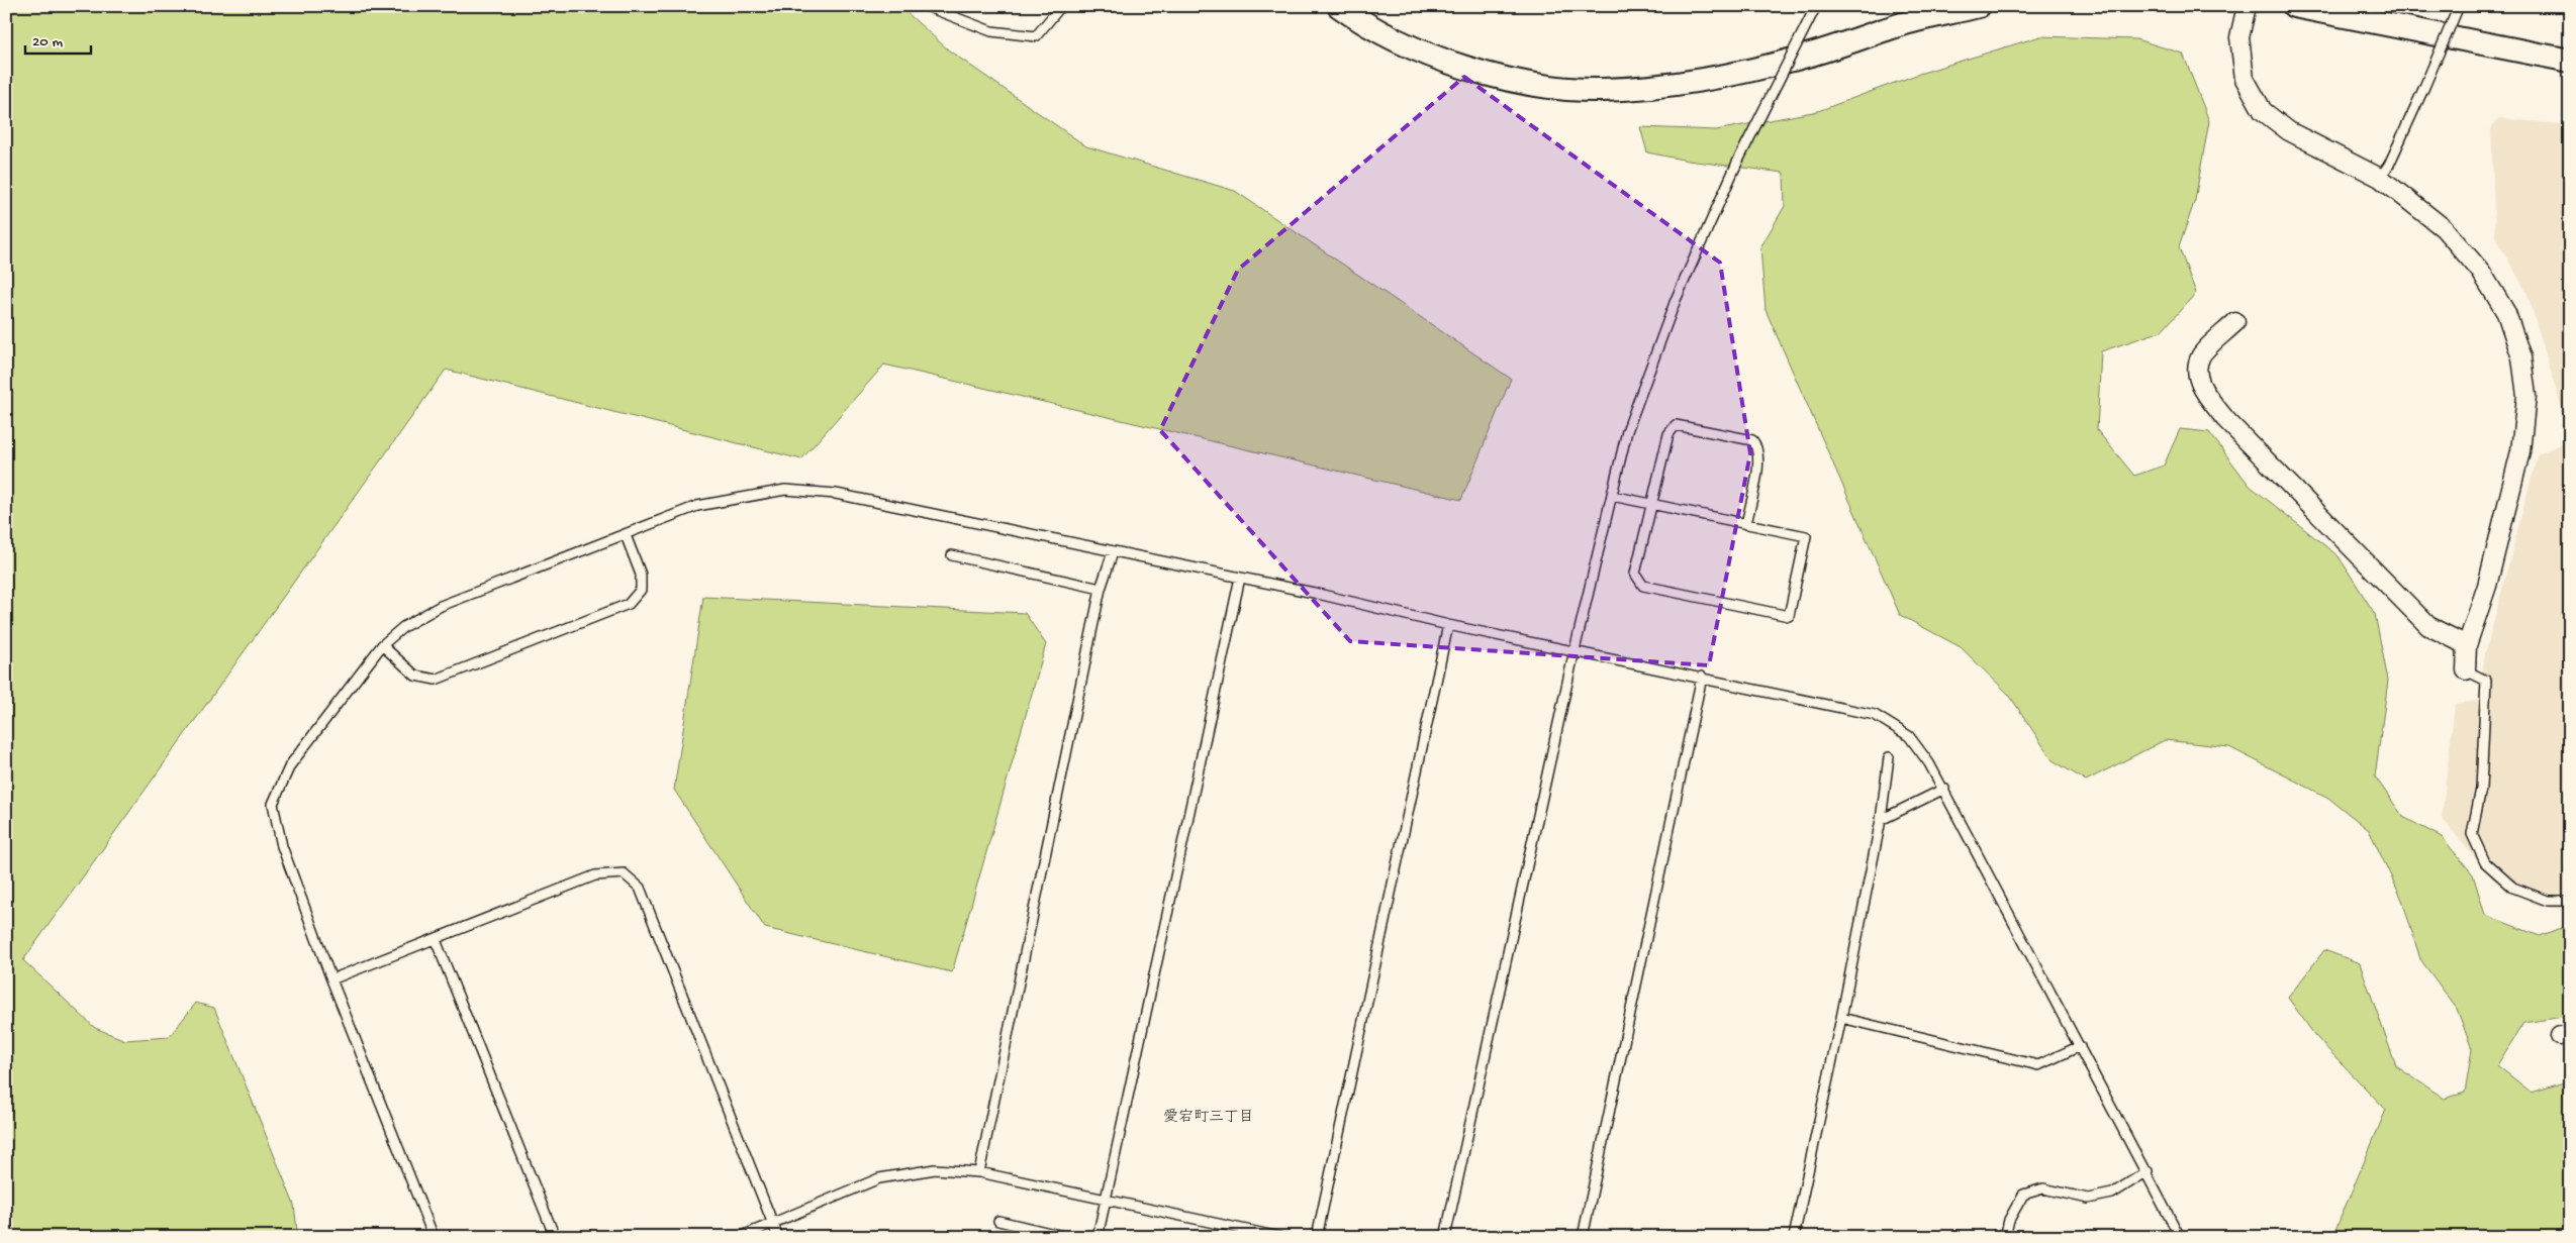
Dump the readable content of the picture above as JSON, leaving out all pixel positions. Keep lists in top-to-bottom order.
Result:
{
  "districts": ["愛宕町三丁目"],
  "scale_bar": "20 m"
}
